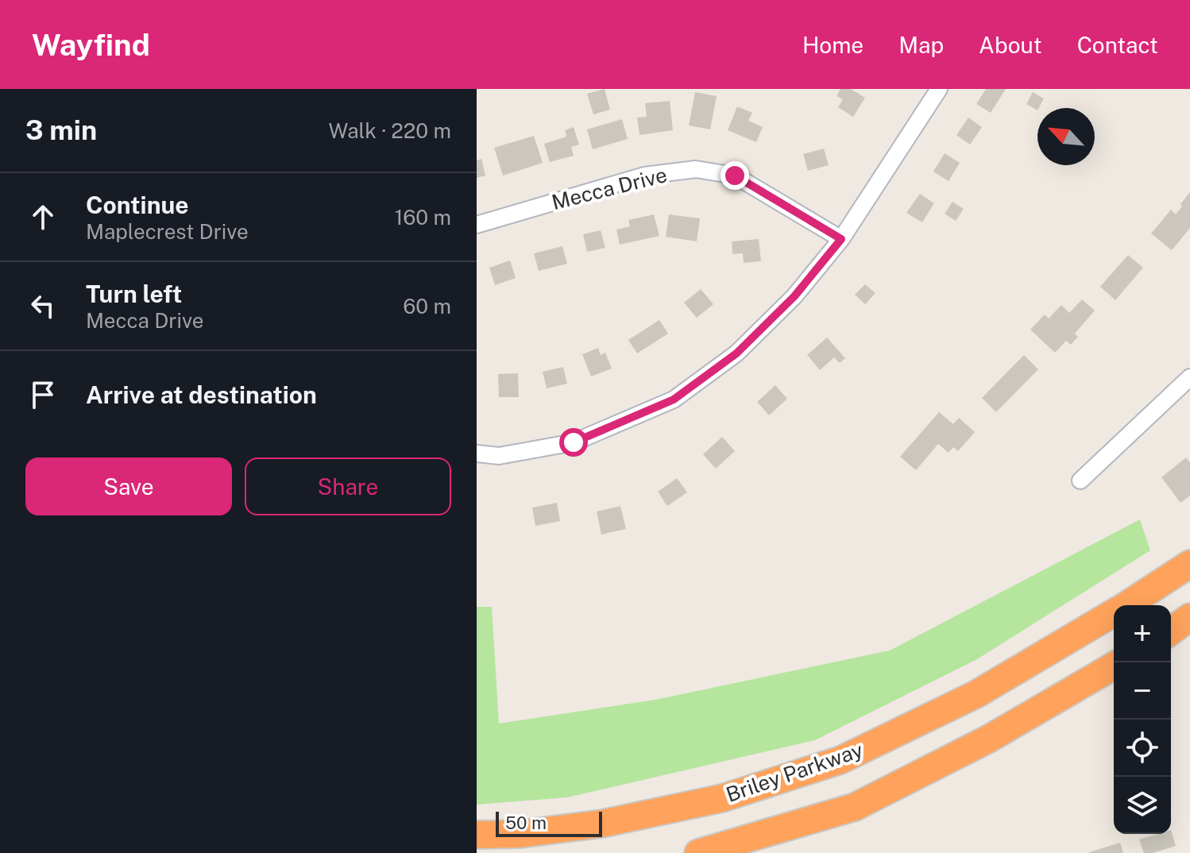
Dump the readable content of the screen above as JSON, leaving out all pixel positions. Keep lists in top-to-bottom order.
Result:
{
  "streets": {
    "highway": ["Briley Parkway"],
    "street": ["Mecca Drive"]
  },
  "scale_bar": "50 m",
  "north": "top left",
  "page": {
    "header": "Wayfind",
    "nav": [
      "Home",
      "Map",
      "About",
      "Contact"
    ],
    "heading": ["3 min", "Walk · 220 m"],
    "list": [
      ["Continue", "Maplecrest Drive", "160 m"],
      ["Turn left", "Mecca Drive", "60 m"],
      "Arrive at destination"
    ],
    "buttons": ["Save", "Share"],
    "map_buttons": ["+", "−"],
    "scale": "50 m"
  }
}
